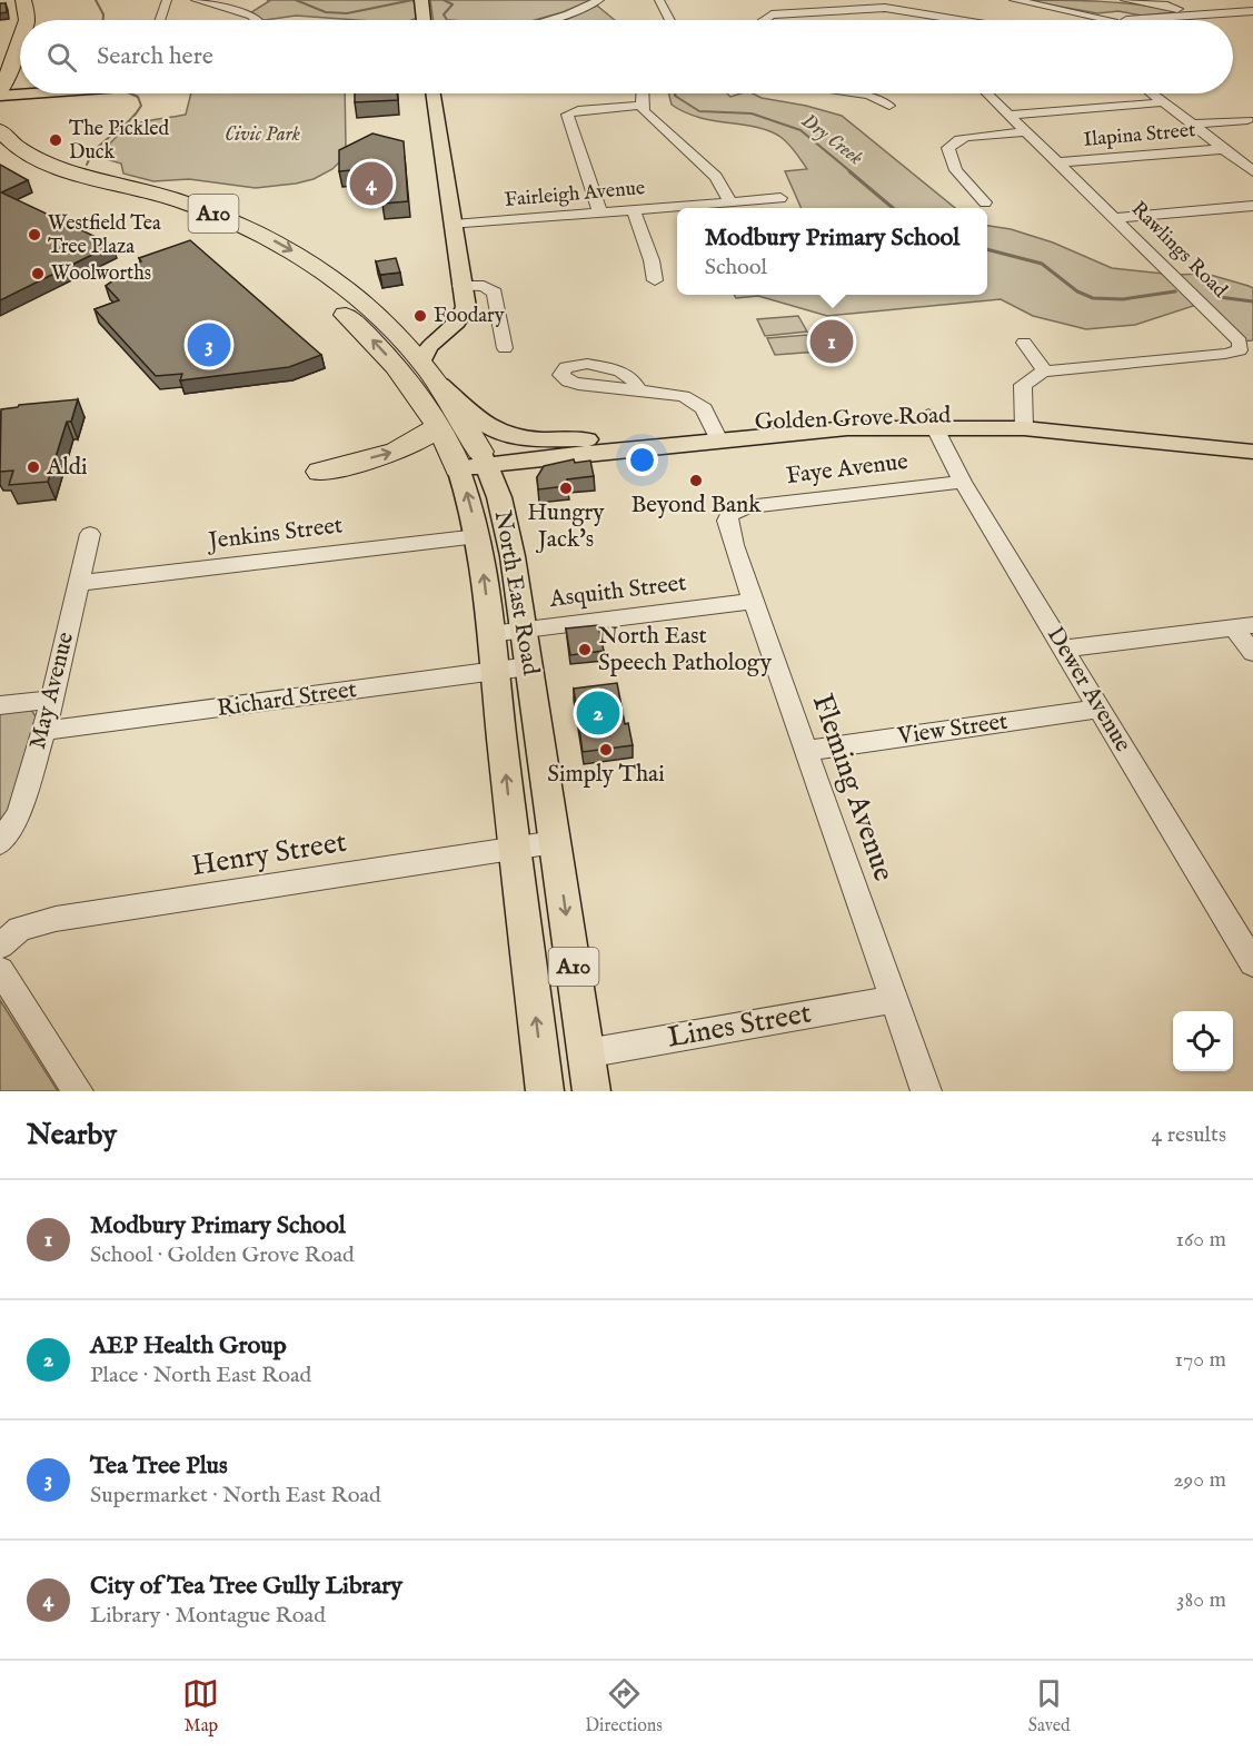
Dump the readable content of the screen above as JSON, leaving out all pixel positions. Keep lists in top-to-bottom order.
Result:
{
  "streets": {
    "highway": ["A10", "North East Road"],
    "main road": ["Golden Grove Road"],
    "street": [
      "Ilapina Street",
      "Fairleigh Avenue",
      "Rawlings Road",
      "Faye Avenue",
      "Jenkins Street",
      "Asquith Street",
      "Dewer Avenue",
      "May Avenue",
      "Richard Street",
      "View Street",
      "Fleming Avenue",
      "Henry Street",
      "Lines Street"
    ]
  },
  "crossings": [
    ["Ilapina Street", "Rawlings Road"],
    ["Golden Grove Road", "North East Road"],
    ["Golden Grove Road", "Dewer Avenue"],
    ["Faye Avenue", "Dewer Avenue"],
    ["Faye Avenue", "Fleming Avenue"],
    ["Jenkins Street", "North East Road"],
    ["Jenkins Street", "May Avenue"],
    ["Asquith Street", "North East Road"],
    ["Asquith Street", "Fleming Avenue"],
    ["North East Road", "Richard Street"],
    ["North East Road", "Henry Street"],
    ["North East Road", "Lines Street"],
    ["Dewer Avenue", "View Street"],
    ["May Avenue", "Richard Street"],
    ["View Street", "Fleming Avenue"],
    ["Fleming Avenue", "Lines Street"]
  ],
  "water": ["Dry Creek"],
  "parks": ["Civic Park"],
  "places": [
    "The Pickled Duck",
    "Westfield Tea Tree Plaza",
    "Woolworths",
    "Foodary",
    "Aldi",
    "Beyond Bank",
    "Hungry Jack's",
    "North East Speech Pathology",
    "Simply Thai"
  ],
  "page": {
    "search": "Search here",
    "pins": [
      "4",
      "1",
      "3",
      "2"
    ],
    "popup": ["Modbury Primary School", "School"],
    "heading": ["Nearby", "4 results"],
    "list": [
      {
        "mark": "1",
        "name": "Modbury Primary School",
        "note": "School · Golden Grove Road",
        "value": "160 m"
      },
      {
        "mark": "2",
        "name": "AEP Health Group",
        "note": "Place · North East Road",
        "value": "170 m"
      },
      {
        "mark": "3",
        "name": "Tea Tree Plus",
        "note": "Supermarket · North East Road",
        "value": "290 m"
      },
      {
        "mark": "4",
        "name": "City of Tea Tree Gully Library",
        "note": "Library · Montague Road",
        "value": "380 m"
      }
    ],
    "nav": ["Map", "Directions", "Saved"]
  }
}
